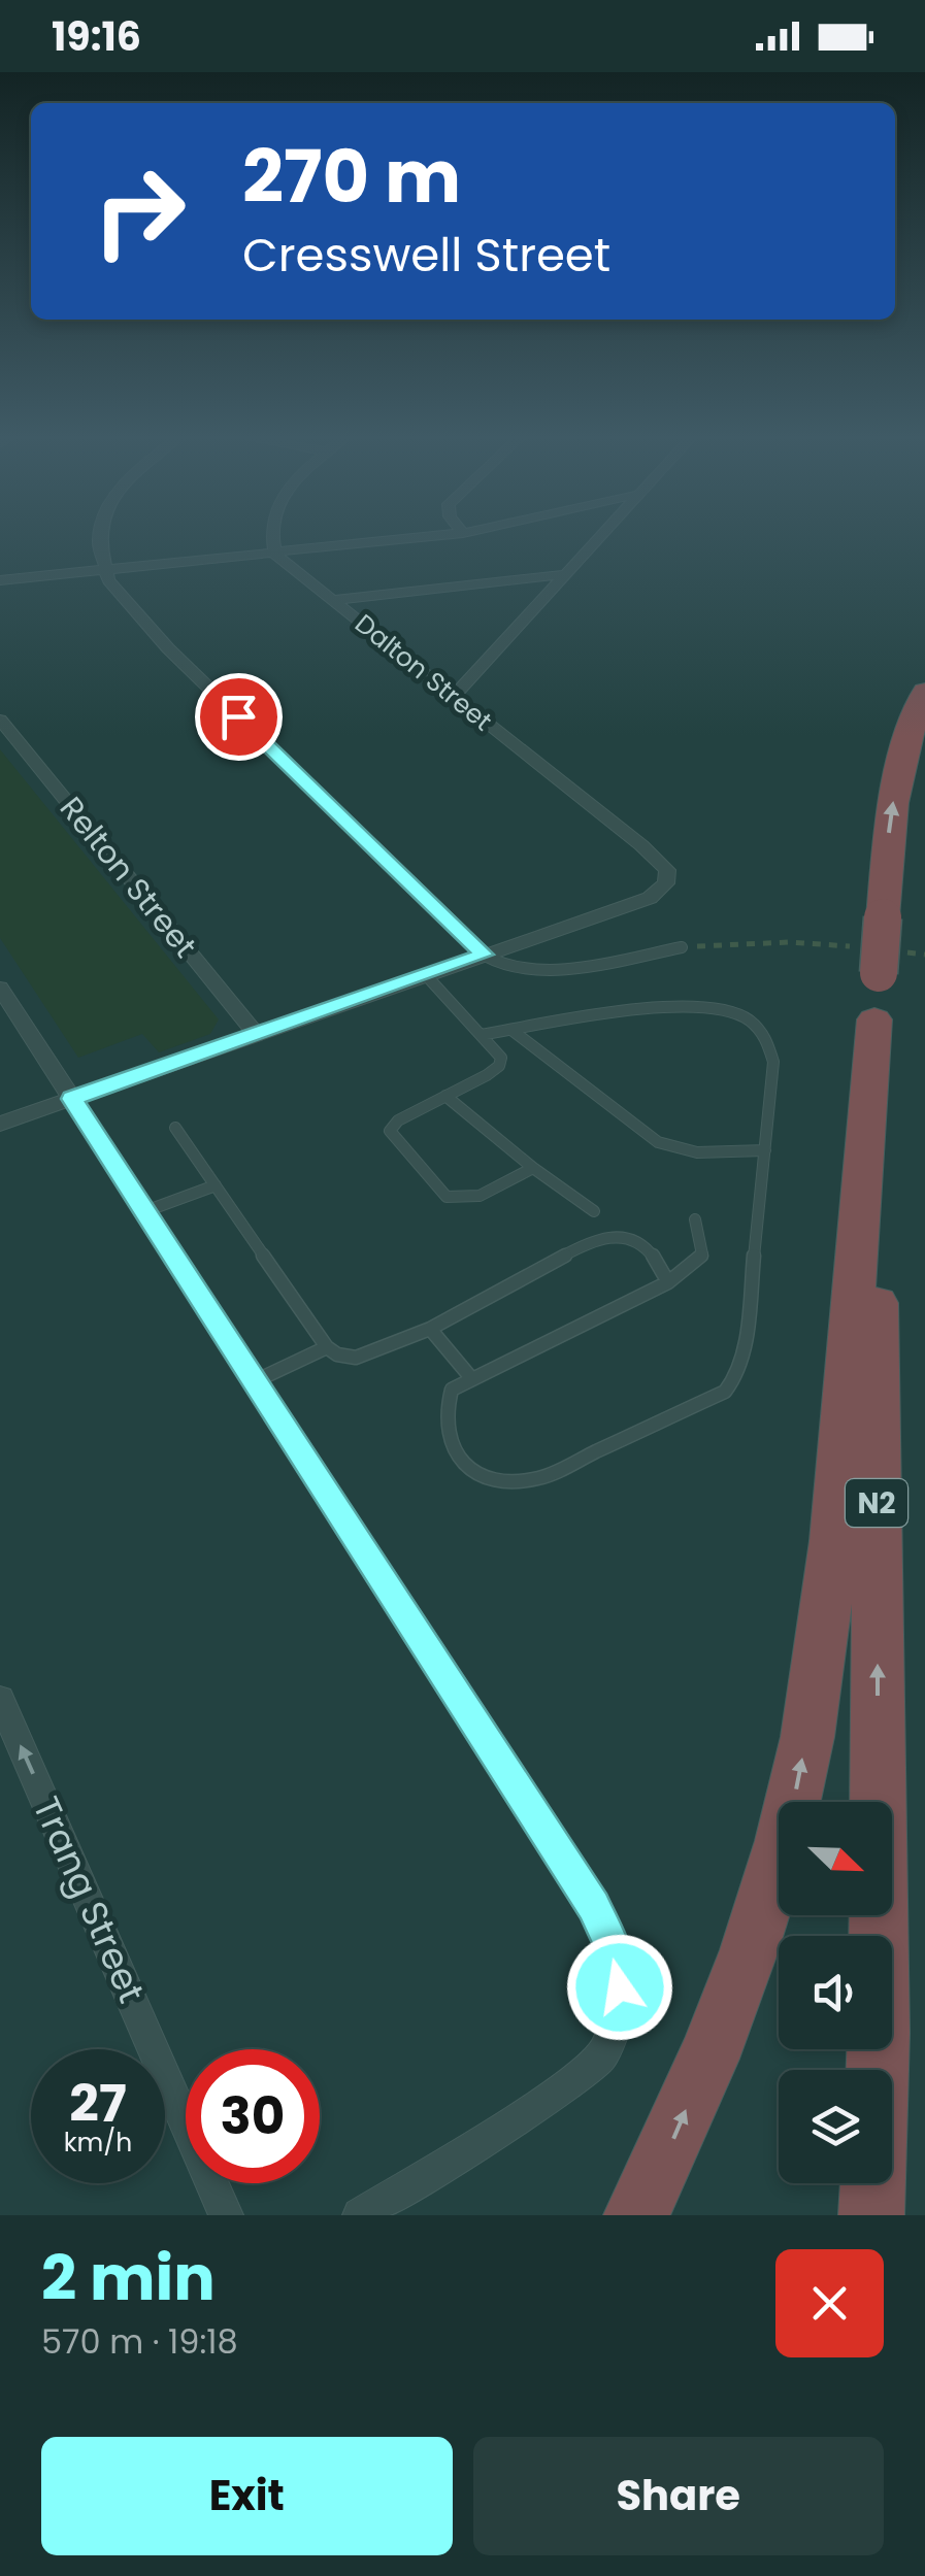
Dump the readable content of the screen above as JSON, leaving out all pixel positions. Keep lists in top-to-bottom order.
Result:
{
  "streets": {
    "highway": ["N2"],
    "street": ["Dalton Street", "Relton Street", "Trang Street"]
  },
  "one_way": ["Trang Street"],
  "north": "bottom right",
  "page": {
    "status": "19:16",
    "turn": ["270 m", "Cresswell Street"],
    "speed": "27 km/h",
    "limit": "30",
    "heading": ["2 min", "570 m · 19:18"],
    "buttons": ["Exit", "Share"]
  }
}
